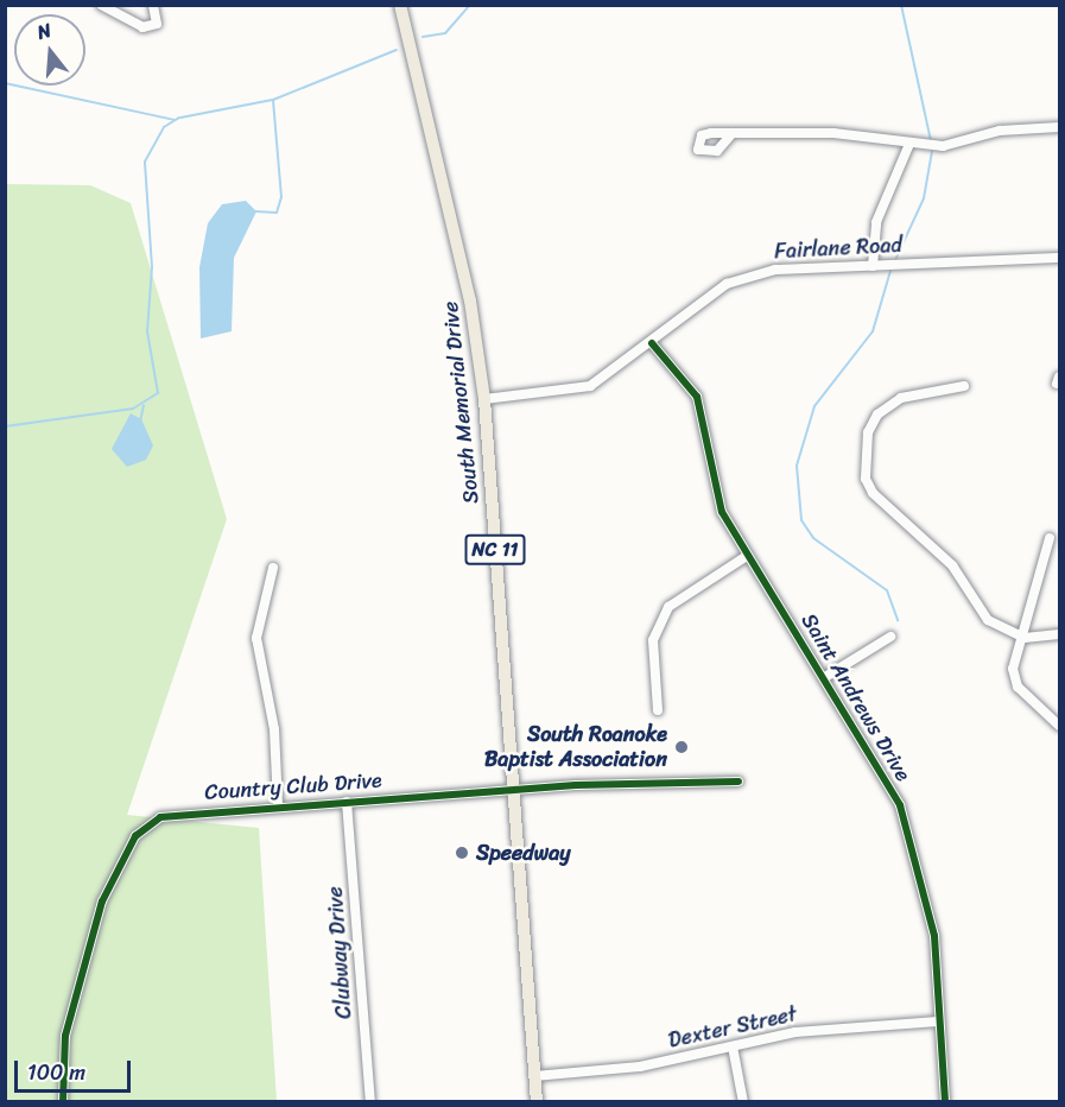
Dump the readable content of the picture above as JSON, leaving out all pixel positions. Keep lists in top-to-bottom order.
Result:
{
  "streets": {
    "main road": ["South Memorial Drive", "NC 11"],
    "street": [
      "Fairlane Road",
      "Saint Andrews Drive",
      "Country Club Drive",
      "Clubway Drive",
      "Dexter Street"
    ]
  },
  "crossings": [
    ["Fairlane Road", "South Memorial Drive"],
    ["Fairlane Road", "Saint Andrews Drive"],
    ["South Memorial Drive", "Country Club Drive"],
    ["South Memorial Drive", "Dexter Street"],
    ["Saint Andrews Drive", "Dexter Street"],
    ["Country Club Drive", "Clubway Drive"]
  ],
  "places": ["South Roanoke Baptist Association", "Speedway"],
  "scale_bar": "100 m",
  "north": "top"
}
